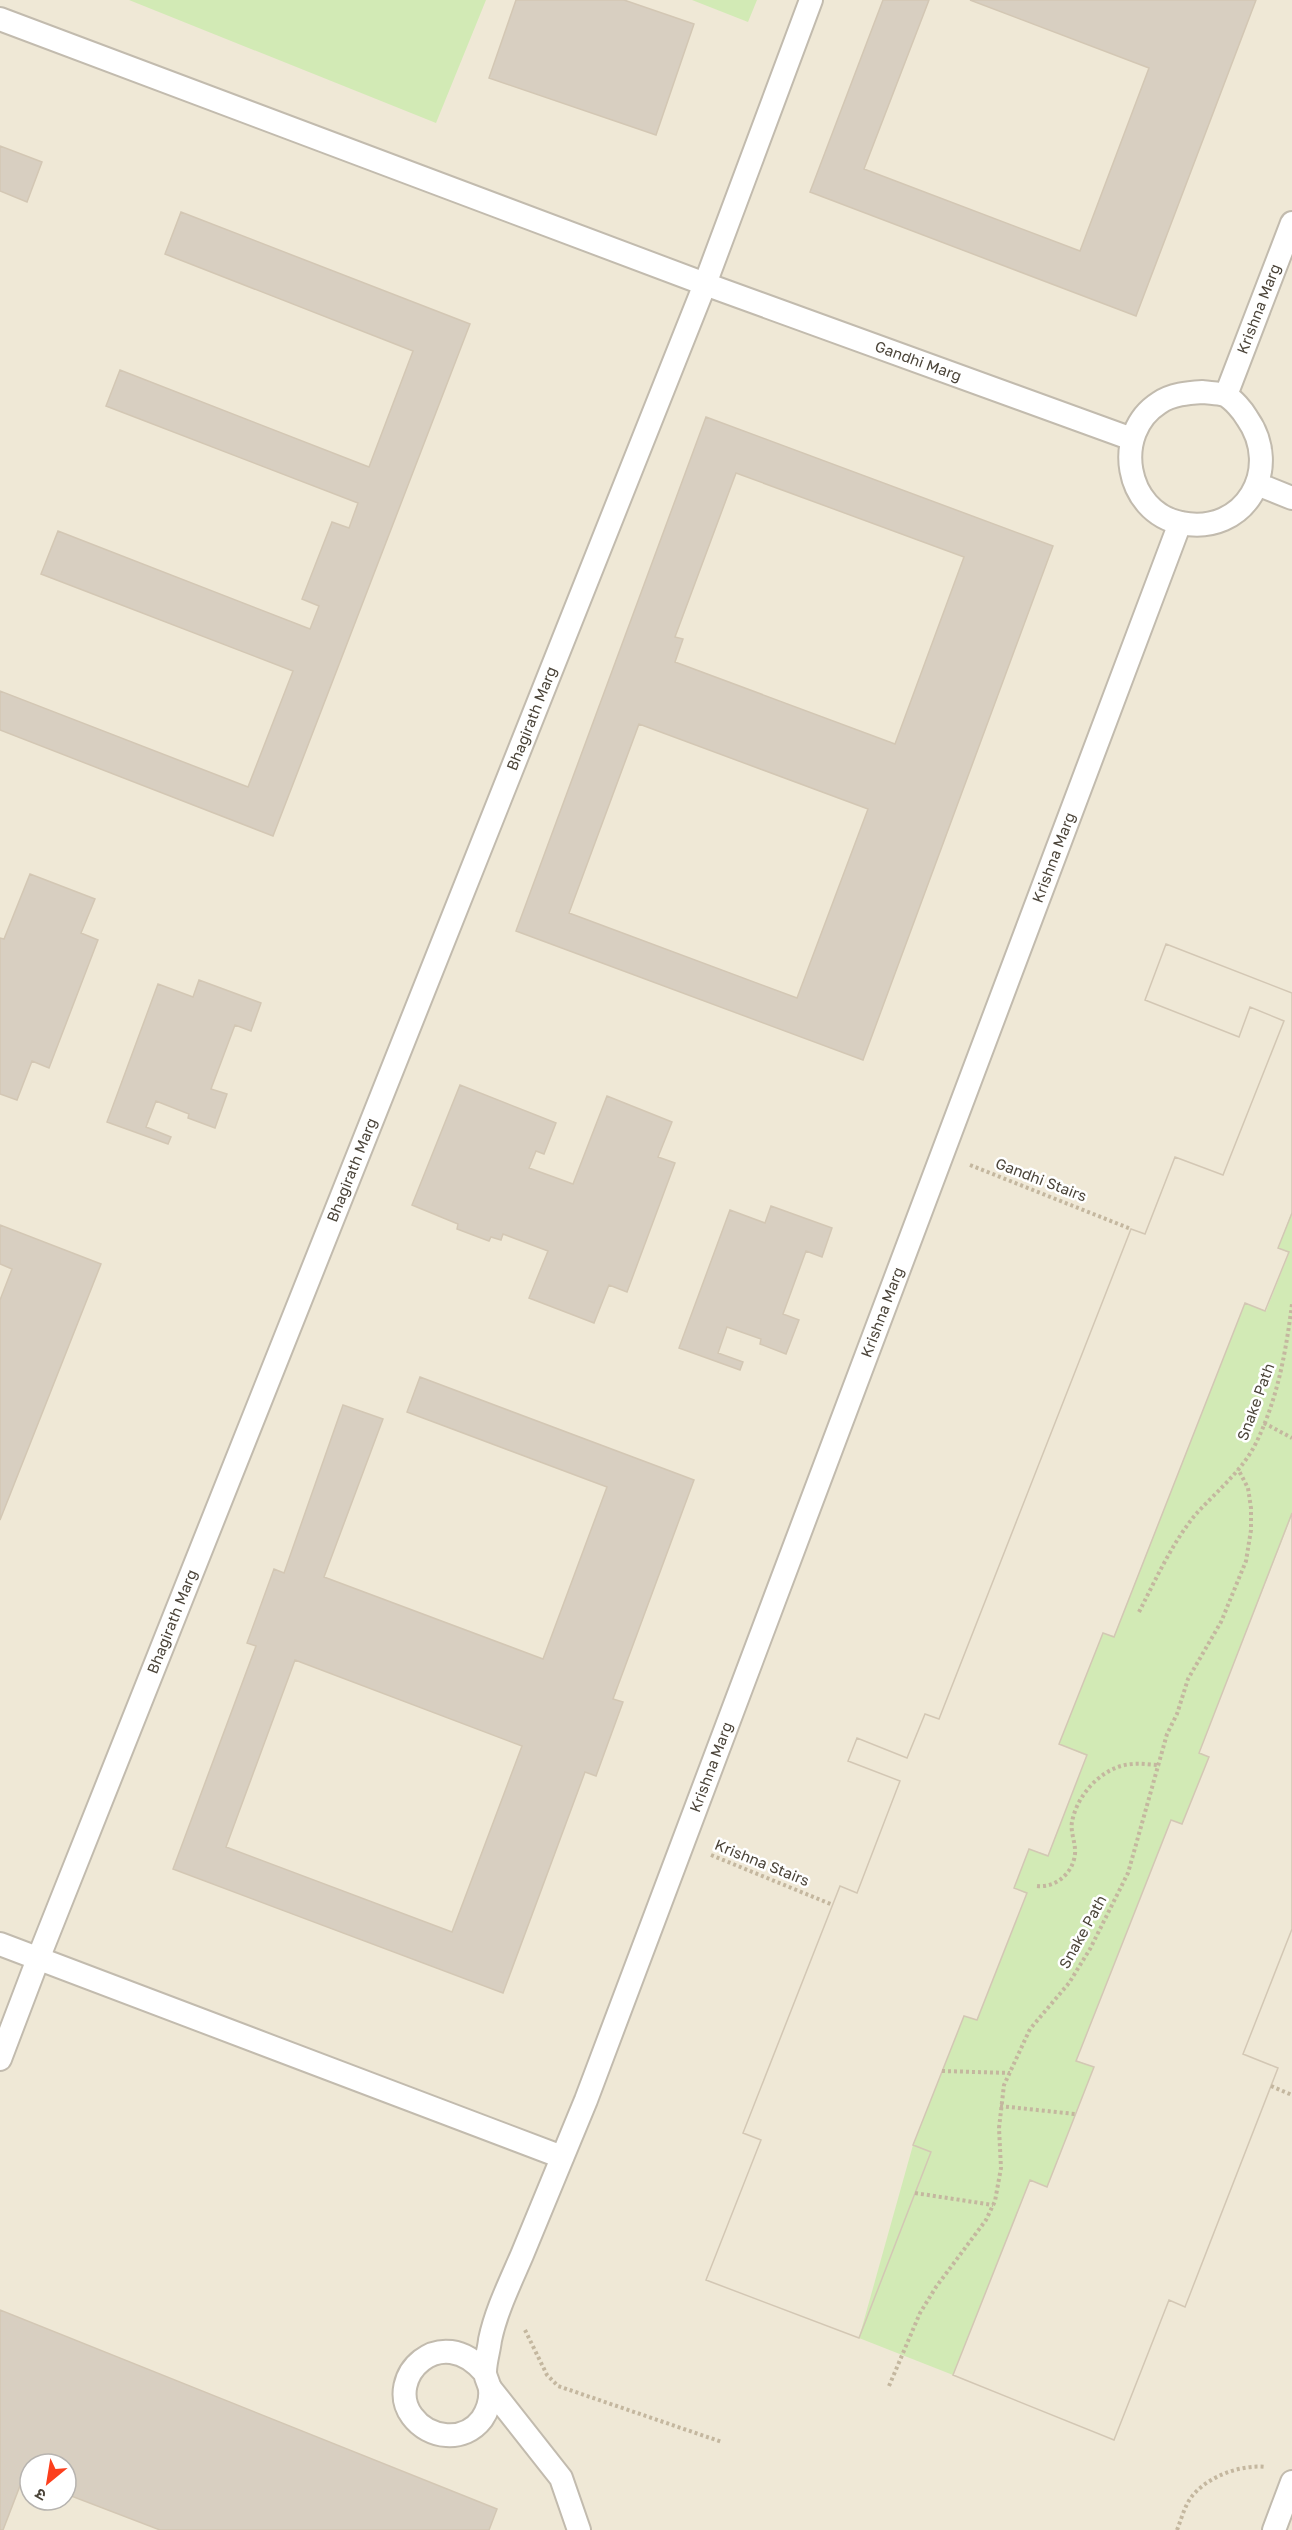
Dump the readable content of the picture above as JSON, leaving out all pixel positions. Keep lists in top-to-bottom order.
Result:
{
  "streets": {
    "lane": ["Krishna Marg", "Gandhi Marg", "Bhagirath Marg"],
    "path": ["Gandhi Stairs", "Snake Path", "Krishna Stairs"]
  },
  "crossings": [
    ["Krishna Marg", "Gandhi Marg"],
    ["Krishna Marg", "Gandhi Stairs"],
    ["Krishna Marg", "Krishna Stairs"],
    ["Gandhi Marg", "Bhagirath Marg"]
  ],
  "north": "bottom left"
}
